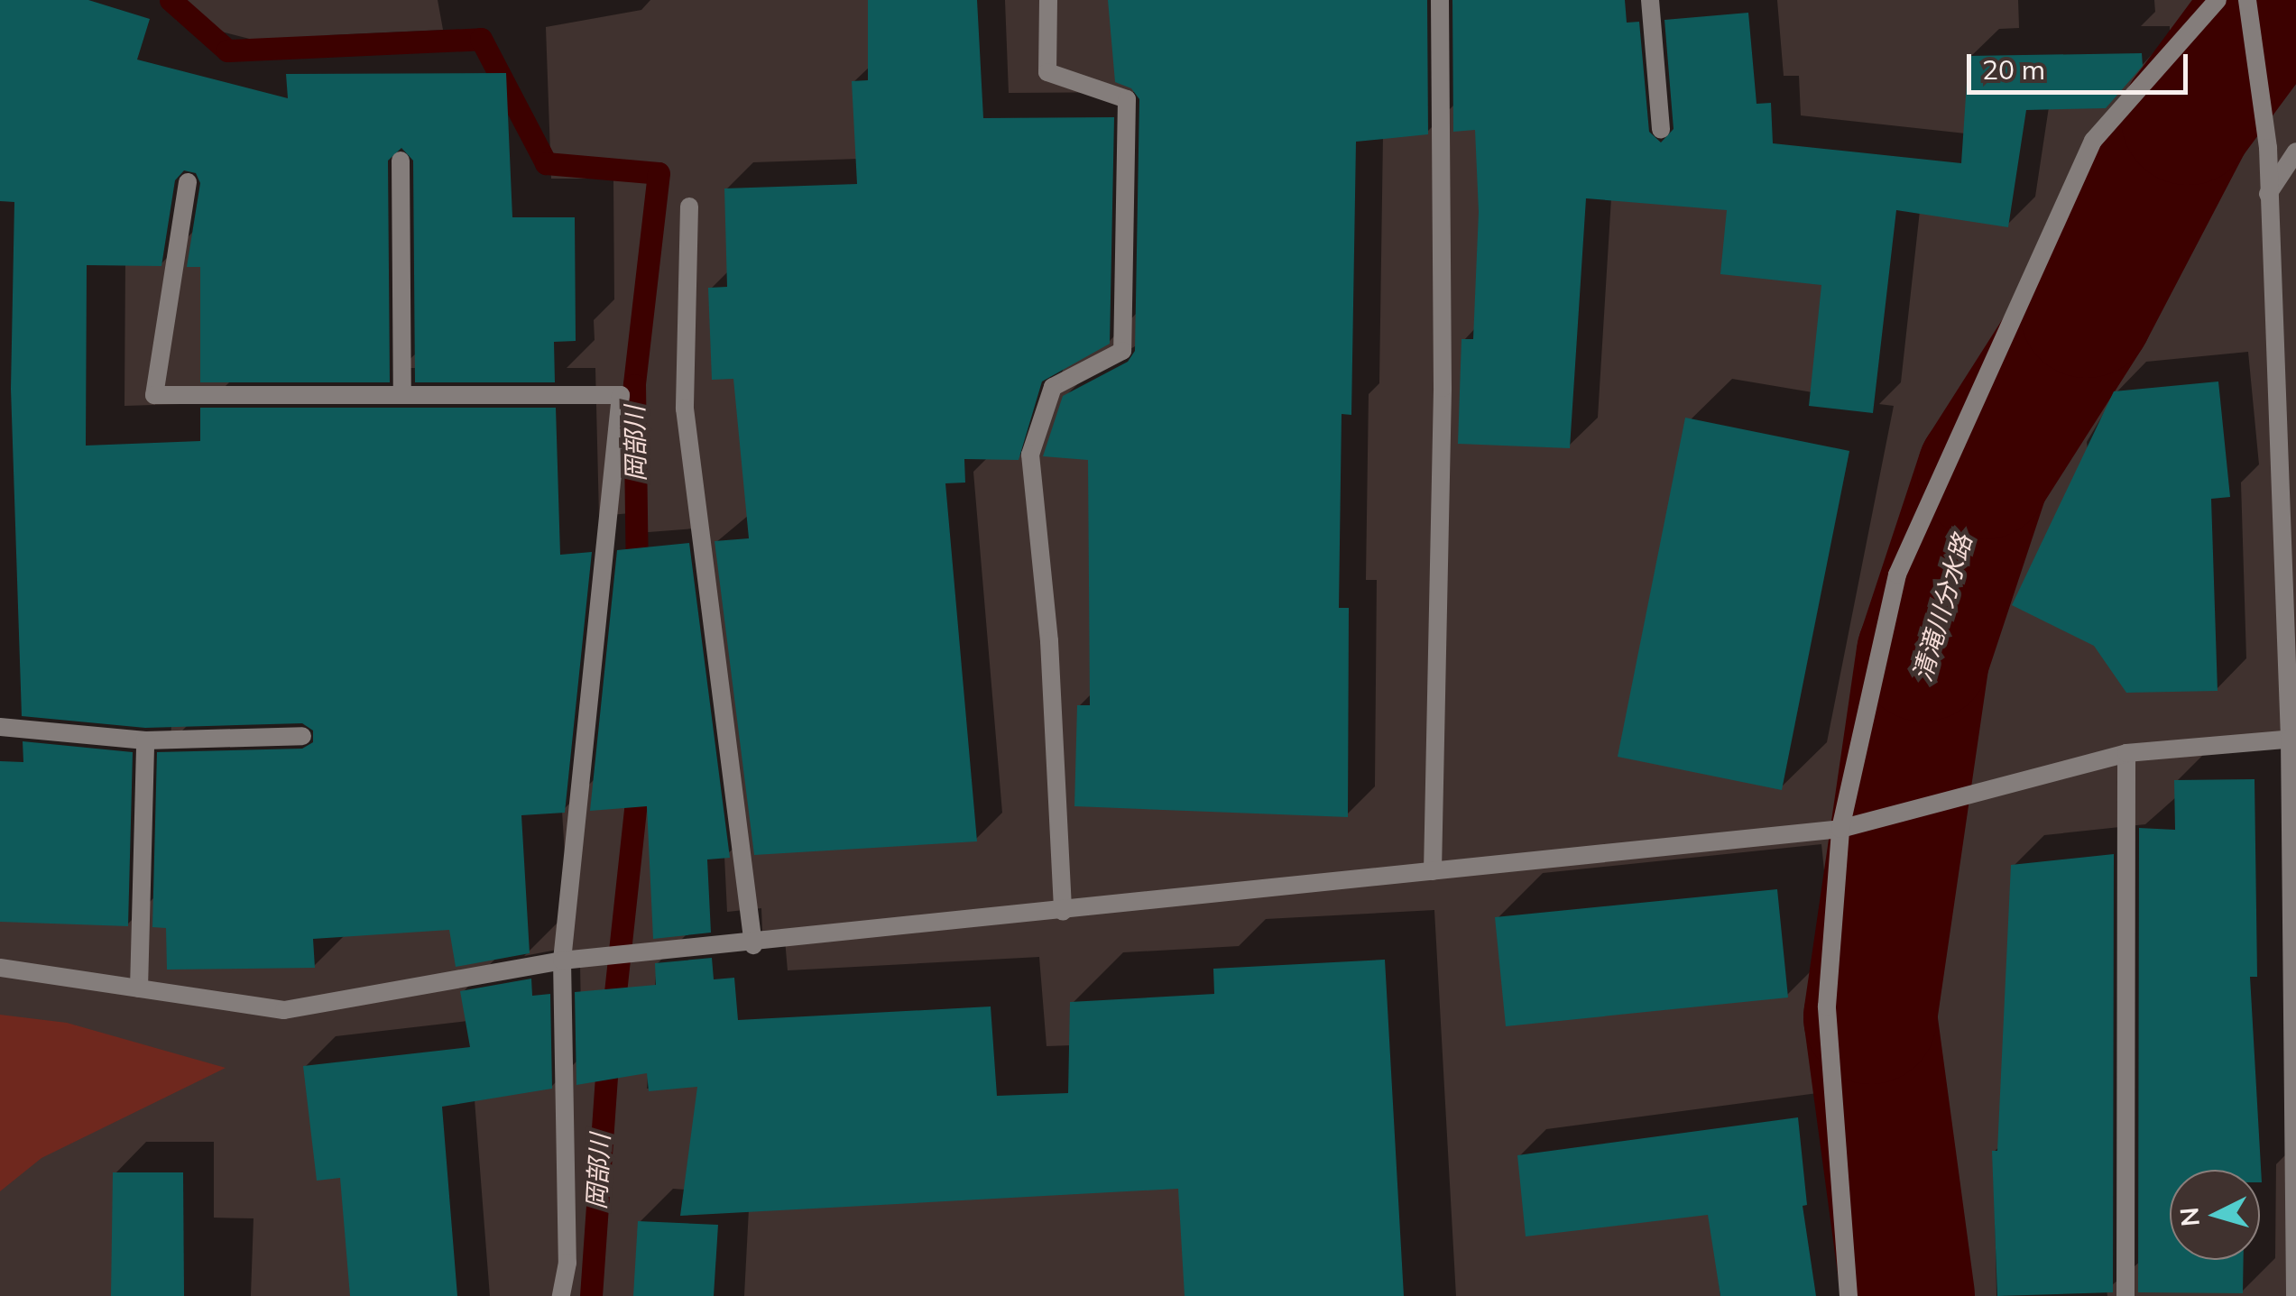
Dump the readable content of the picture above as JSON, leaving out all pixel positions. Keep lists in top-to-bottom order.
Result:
{
  "water": ["岡部川", "清滝川分水路"],
  "scale_bar": "20 m",
  "north": "left"
}
